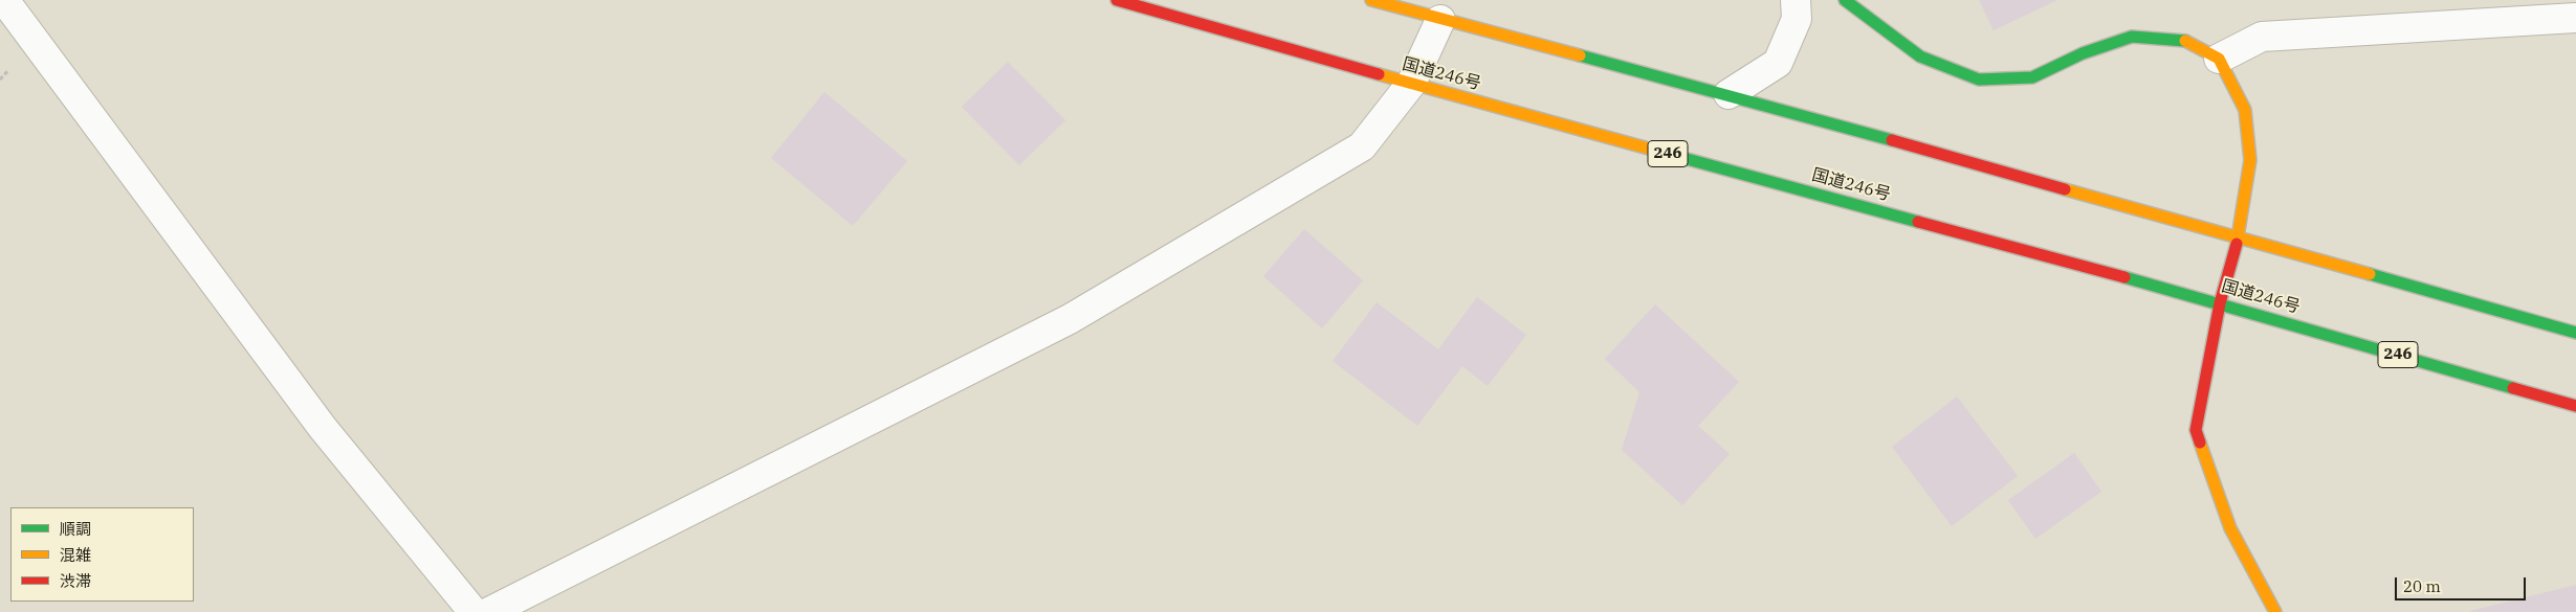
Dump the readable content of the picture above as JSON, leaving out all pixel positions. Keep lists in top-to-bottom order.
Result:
{
  "streets": {
    "main road": ["国道246号", "246"]
  },
  "legend": ["順調", "混雑", "渋滞"],
  "scale_bar": "20 m"
}
